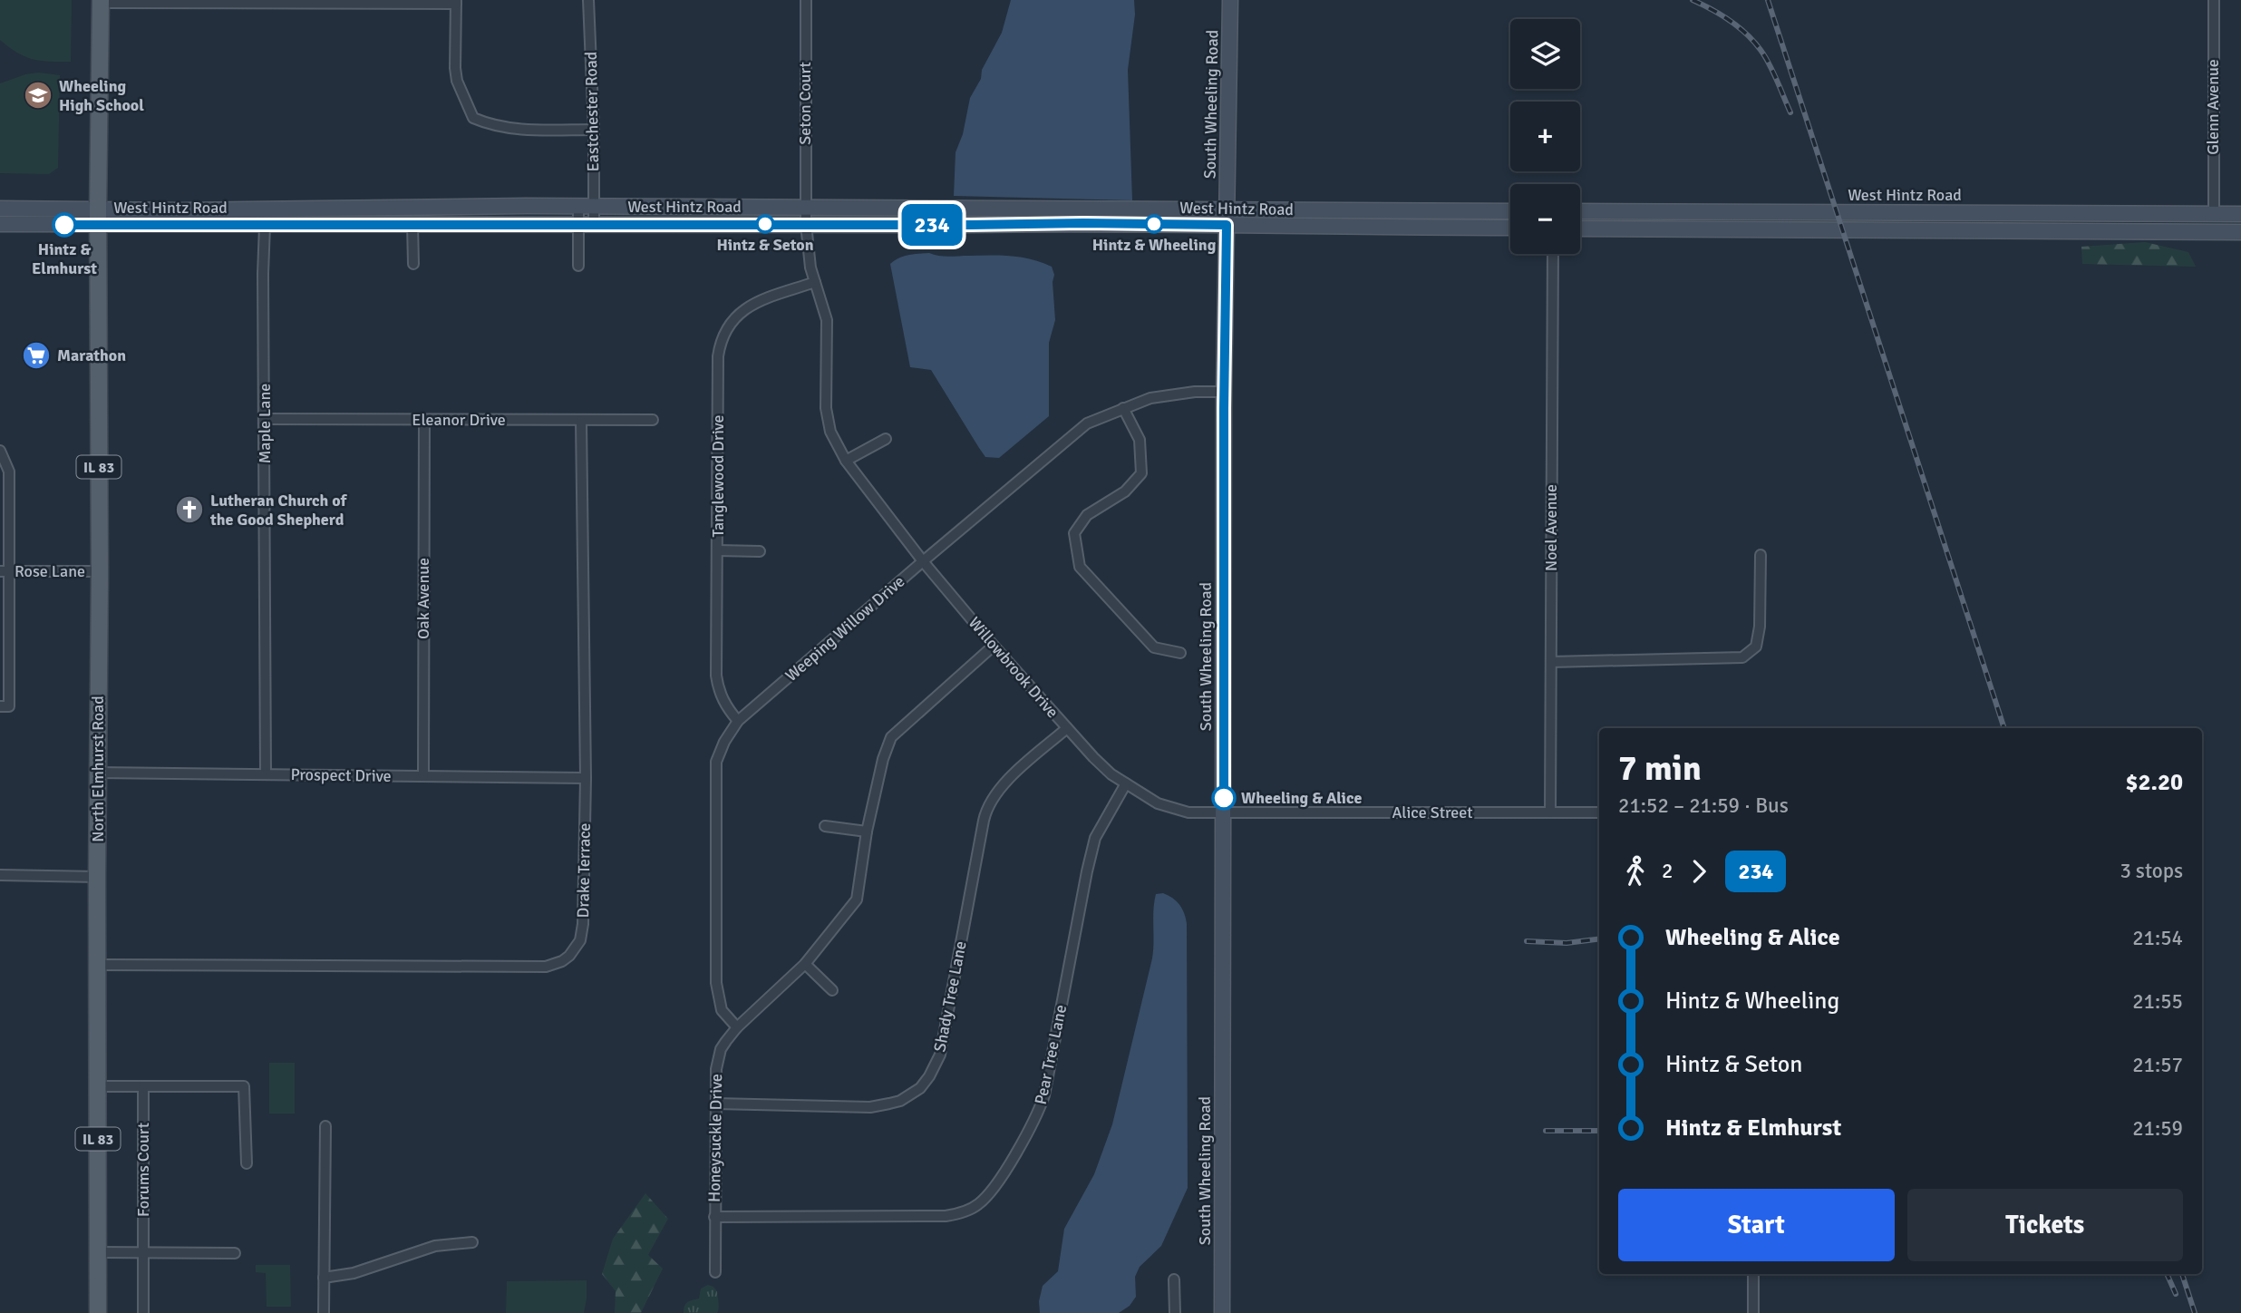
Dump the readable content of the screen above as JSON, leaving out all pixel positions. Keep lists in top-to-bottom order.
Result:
{
  "streets": {
    "main road": [
      "South Wheeling Road",
      "West Hintz Road",
      "IL 83",
      "North Elmhurst Road"
    ],
    "street": [
      "Seton Court",
      "Glenn Avenue",
      "Eastchester Road",
      "Eleanor Drive",
      "Maple Lane",
      "Tanglewood Drive",
      "Noel Avenue",
      "Rose Lane",
      "Oak Avenue",
      "Weeping Willow Drive",
      "Willowbrook Drive",
      "Prospect Drive",
      "Alice Street",
      "Drake Terrace",
      "Shady Tree Lane",
      "Pear Tree Lane",
      "Honeysuckle Drive",
      "Forums Court"
    ]
  },
  "crossings": [
    ["Seton Court", "West Hintz Road"],
    ["Seton Court", "Willowbrook Drive"],
    ["South Wheeling Road", "West Hintz Road"],
    ["South Wheeling Road", "Weeping Willow Drive"],
    ["South Wheeling Road", "Willowbrook Drive"],
    ["South Wheeling Road", "Alice Street"],
    ["Glenn Avenue", "West Hintz Road"],
    ["Eastchester Road", "West Hintz Road"],
    ["West Hintz Road", "Maple Lane"],
    ["West Hintz Road", "IL 83"],
    ["West Hintz Road", "Willowbrook Drive"],
    ["West Hintz Road", "North Elmhurst Road"],
    ["Eleanor Drive", "Maple Lane"],
    ["Eleanor Drive", "Oak Avenue"],
    ["Eleanor Drive", "Drake Terrace"],
    ["Maple Lane", "Prospect Drive"],
    ["IL 83", "North Elmhurst Road"],
    ["Tanglewood Drive", "Weeping Willow Drive"],
    ["Tanglewood Drive", "Willowbrook Drive"],
    ["Noel Avenue", "Alice Street"],
    ["Rose Lane", "North Elmhurst Road"],
    ["Oak Avenue", "Prospect Drive"],
    ["Weeping Willow Drive", "Willowbrook Drive"],
    ["Weeping Willow Drive", "Honeysuckle Drive"],
    ["Willowbrook Drive", "Alice Street"],
    ["Willowbrook Drive", "Shady Tree Lane"],
    ["Willowbrook Drive", "Pear Tree Lane"],
    ["Willowbrook Drive", "Honeysuckle Drive"],
    ["North Elmhurst Road", "Prospect Drive"],
    ["North Elmhurst Road", "Drake Terrace"],
    ["Prospect Drive", "Drake Terrace"],
    ["Shady Tree Lane", "Honeysuckle Drive"],
    ["Pear Tree Lane", "Honeysuckle Drive"]
  ],
  "places": {
    "school or university": ["Wheeling High School"],
    "other": [
      "Hintz & Seton",
      "Hintz & Wheeling",
      "Hintz & Elmhurst",
      "Wheeling & Alice"
    ],
    "supermarket": ["Marathon"],
    "church": ["Lutheran Church of the Good Shepherd"]
  },
  "lines": ["bus line 234"],
  "page": {
    "on_map": "234",
    "map_buttons": ["+", "−"],
    "heading": ["7 min", "21:52 – 21:59 · Bus", "$2.20"],
    "legs": ["2", "234", "3 stops"],
    "list": [
      {
        "name": "Wheeling & Alice",
        "value": "21:54"
      },
      {
        "name": "Hintz & Wheeling",
        "value": "21:55"
      },
      {
        "name": "Hintz & Seton",
        "value": "21:57"
      },
      {
        "name": "Hintz & Elmhurst",
        "value": "21:59"
      }
    ],
    "buttons": ["Start", "Tickets"]
  }
}
